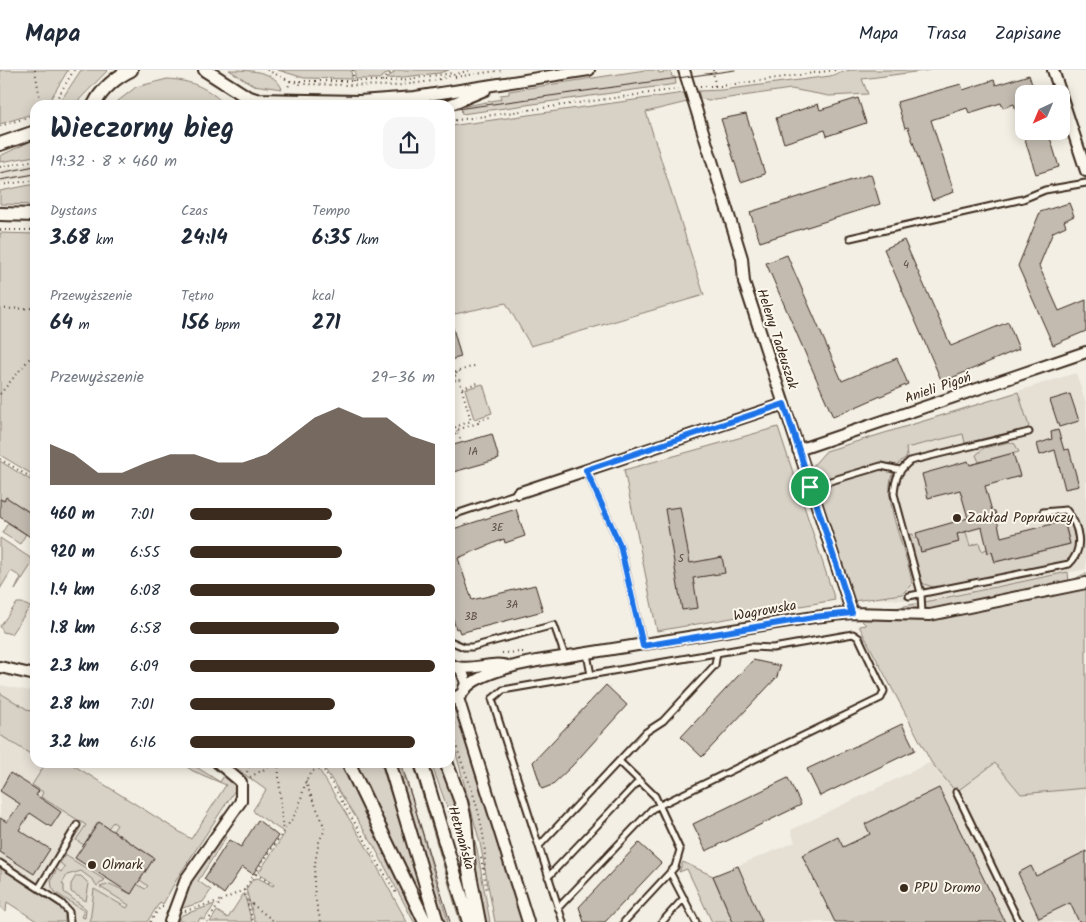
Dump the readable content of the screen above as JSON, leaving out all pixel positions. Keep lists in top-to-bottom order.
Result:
{
  "streets": {
    "street": [
      "Heleny Tadeuszak",
      "Anieli Pigoń",
      "Wagrowska",
      "Hetmańska"
    ]
  },
  "crossings": [
    ["Heleny Tadeuszak", "Anieli Pigoń"],
    ["Heleny Tadeuszak", "Wagrowska"]
  ],
  "places": ["Zakład Poprawczy", "Olmark", "PPU Dromo"],
  "house_numbers": [
    "4",
    "1A",
    "3E",
    "5",
    "3A",
    "3B"
  ],
  "north": "bottom left",
  "page": {
    "header": "Mapa",
    "nav": ["Mapa", "Trasa", "Zapisane"],
    "heading": ["Wieczorny bieg", "19:32 · 8 × 460 m"],
    "stats": [
      ["Dystans", "3.68 km"],
      ["Czas", "24:14"],
      ["Tempo", "6:35 /km"],
      ["Przewyższenie", "64 m"],
      ["Tętno", "156 bpm"],
      ["kcal", "271"]
    ],
    "chart": ["Przewyższenie", "29–36 m"],
    "list": [
      {
        "name": "460 m",
        "note": "7:01"
      },
      {
        "name": "920 m",
        "note": "6:55"
      },
      {
        "name": "1.4 km",
        "note": "6:08"
      },
      {
        "name": "1.8 km",
        "note": "6:58"
      },
      {
        "name": "2.3 km",
        "note": "6:09"
      },
      {
        "name": "2.8 km",
        "note": "7:01"
      },
      {
        "name": "3.2 km",
        "note": "6:16"
      }
    ]
  }
}
